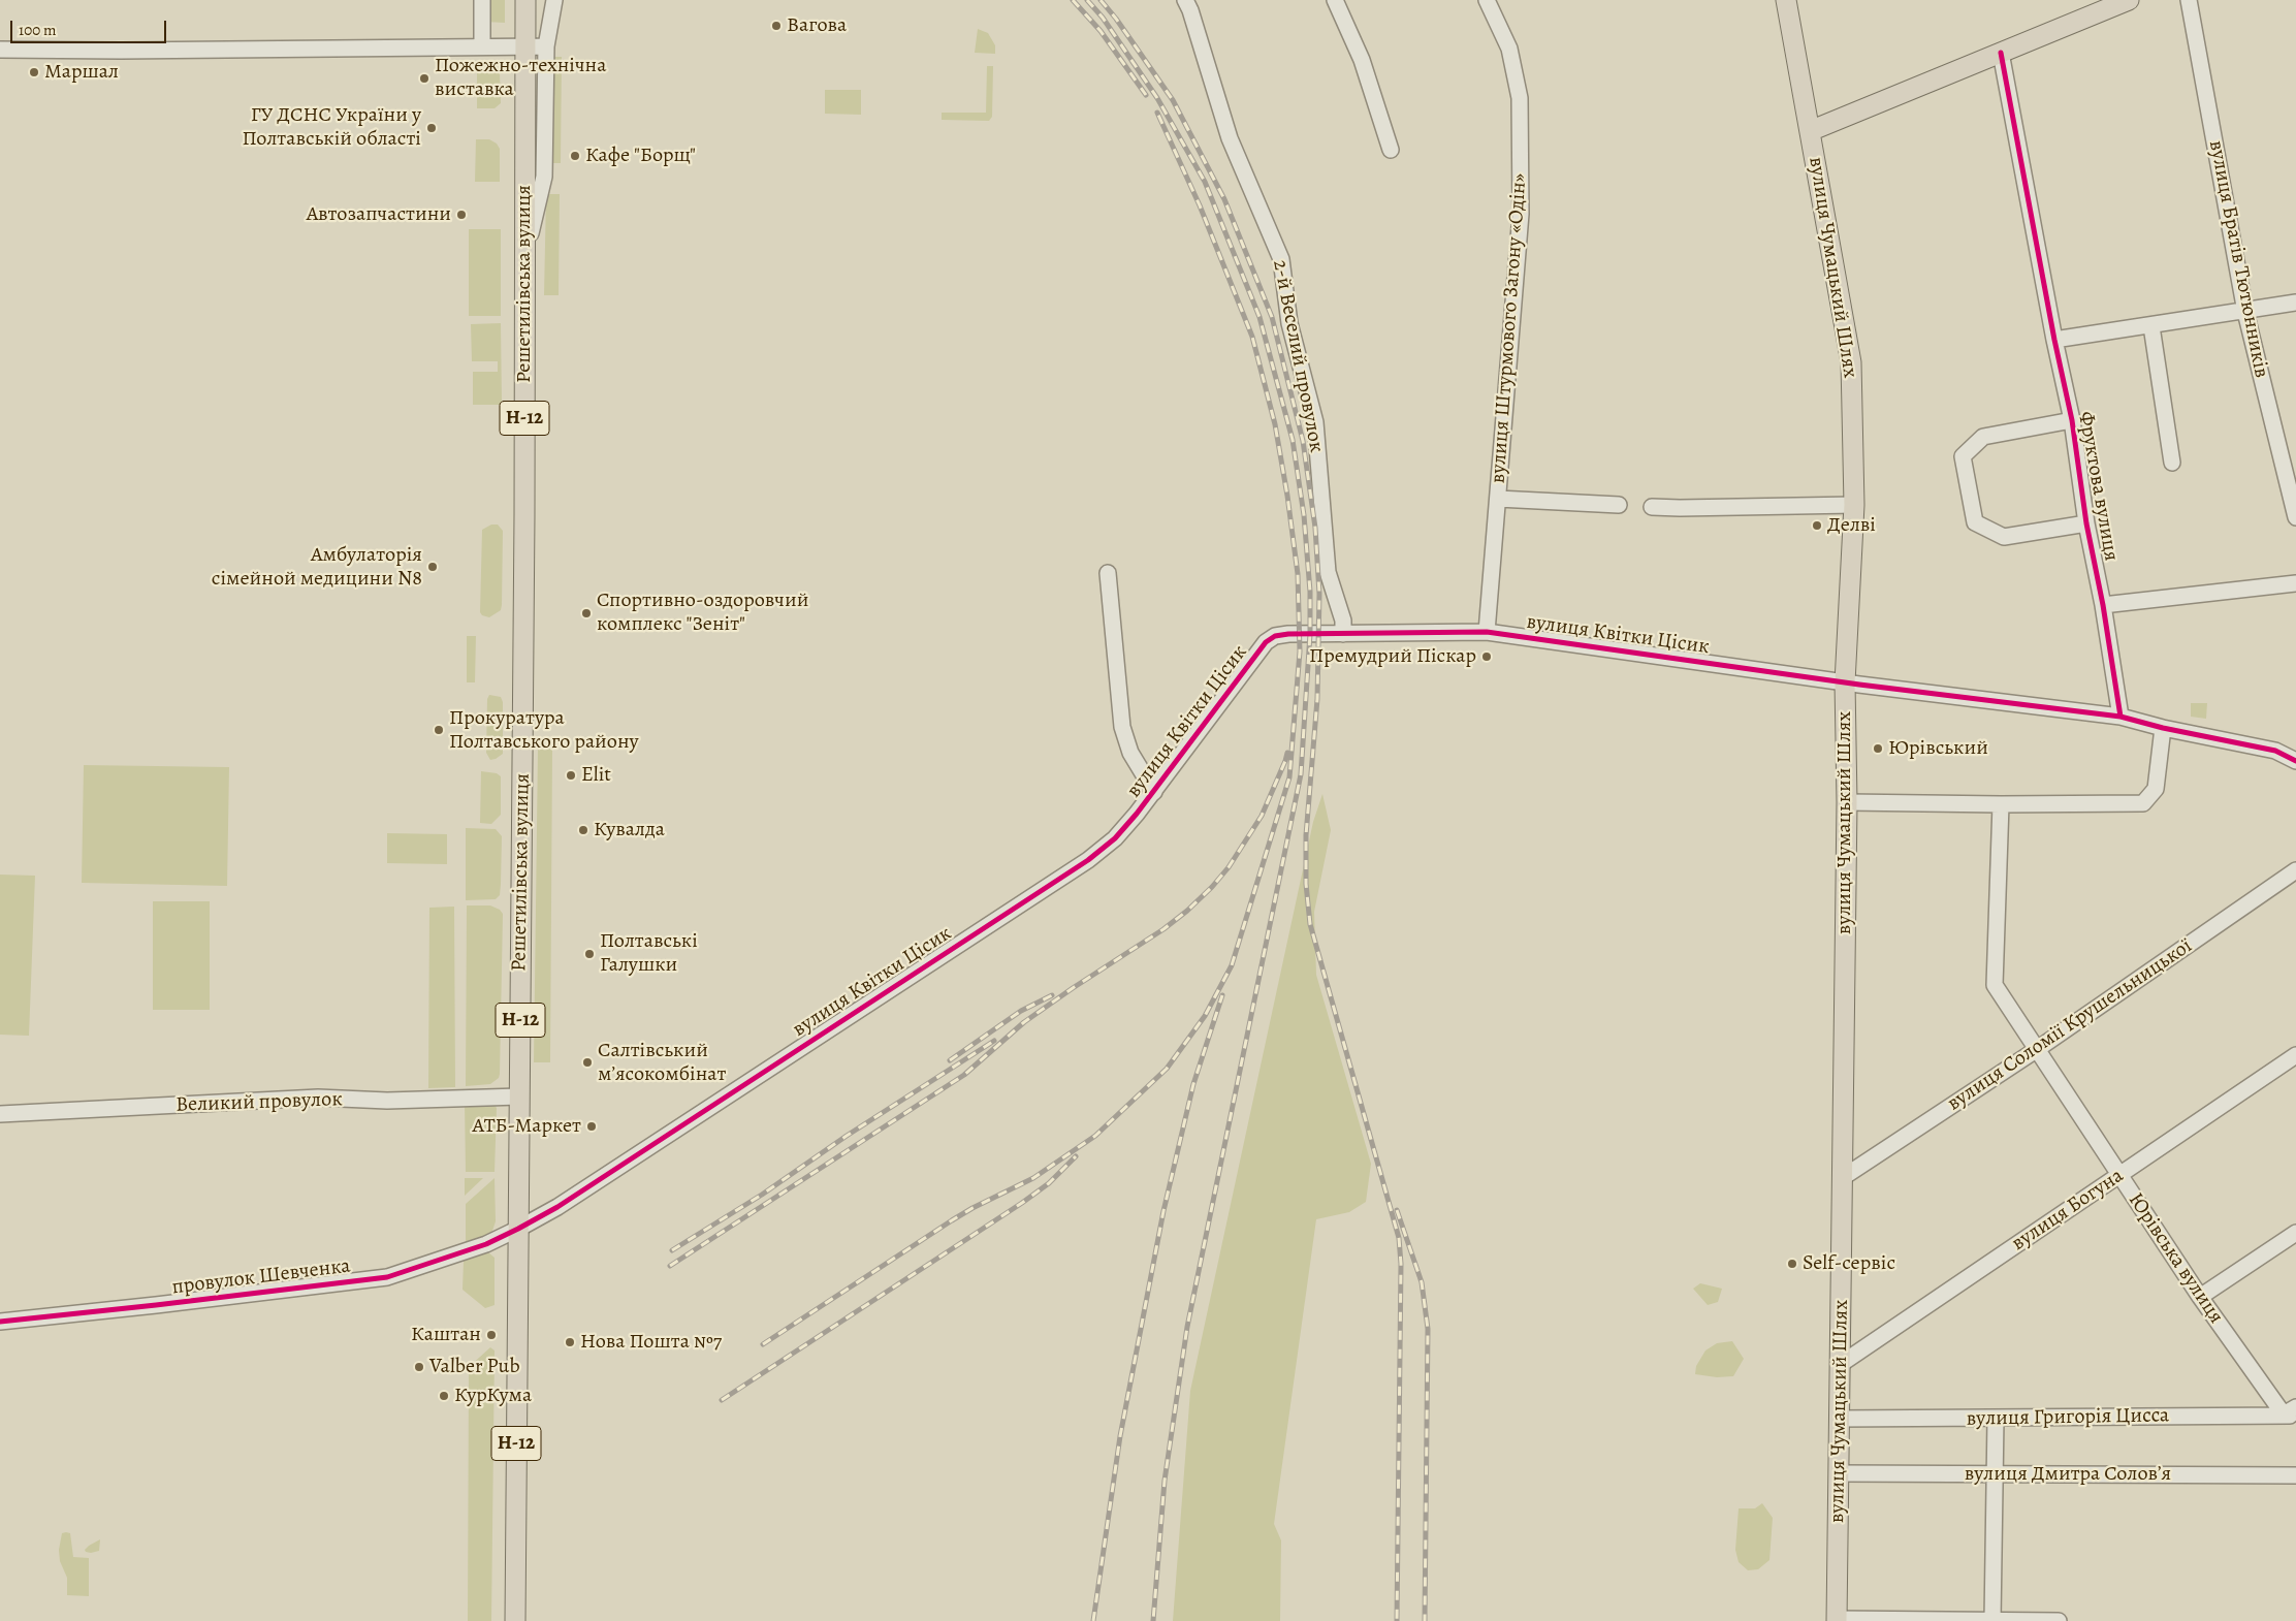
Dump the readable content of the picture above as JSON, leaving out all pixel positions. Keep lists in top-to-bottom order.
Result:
{
  "streets": {
    "main road": ["вулиця Чумацький Шлях", "Решетилівська вулиця", "Н-12"],
    "street": [
      "вулиця Братів Тютюнників",
      "вулиця Штурмового Загону «Одін»",
      "2-й Веселий провулок",
      "Фруктова вулиця",
      "вулиця Квітки Цісик",
      "вулиця Соломії Крушельницької",
      "Великий провулок",
      "вулиця Богуна",
      "Юрівська вулиця",
      "провулок Шевченка",
      "вулиця Григорія Цисса",
      "вулиця Дмитра Соловʼя"
    ]
  },
  "crossings": [
    ["вулиця Чумацький Шлях", "вулиця Квітки Цісик"],
    ["вулиця Чумацький Шлях", "вулиця Соломії Крушельницької"],
    ["вулиця Чумацький Шлях", "вулиця Богуна"],
    ["вулиця Чумацький Шлях", "вулиця Григорія Цисса"],
    ["вулиця Чумацький Шлях", "вулиця Дмитра Соловʼя"],
    ["Решетилівська вулиця", "вулиця Квітки Цісик"],
    ["Решетилівська вулиця", "Великий провулок"],
    ["Решетилівська вулиця", "провулок Шевченка"],
    ["вулиця Штурмового Загону «Одін»", "вулиця Квітки Цісик"],
    ["2-й Веселий провулок", "вулиця Квітки Цісик"],
    ["Фруктова вулиця", "вулиця Квітки Цісик"],
    ["вулиця Квітки Цісик", "провулок Шевченка"],
    ["вулиця Соломії Крушельницької", "Юрівська вулиця"],
    ["вулиця Богуна", "Юрівська вулиця"],
    ["Юрівська вулиця", "вулиця Григорія Цисса"]
  ],
  "places": [
    "Вагова",
    "Маршал",
    "Пожежно-технічна виставка",
    "ГУ ДСНС України у Полтавській області",
    "Кафе \"Борщ\"",
    "Автозапчастини",
    "Делві",
    "Амбулаторія сімейной медицини N8",
    "Спортивно-оздоровчий комплекс \"Зеніт\"",
    "Премудрий Піскар",
    "Прокуратура Полтавського району",
    "Юрівський",
    "Elit",
    "Кувалда",
    "Полтавські Галушки",
    "Салтівський мʼясокомбінат",
    "АТБ-Маркет",
    "Self-сервіс",
    "Каштан",
    "Нова Пошта №7",
    "Valber Pub",
    "КурКума"
  ],
  "scale_bar": "100 m"
}
